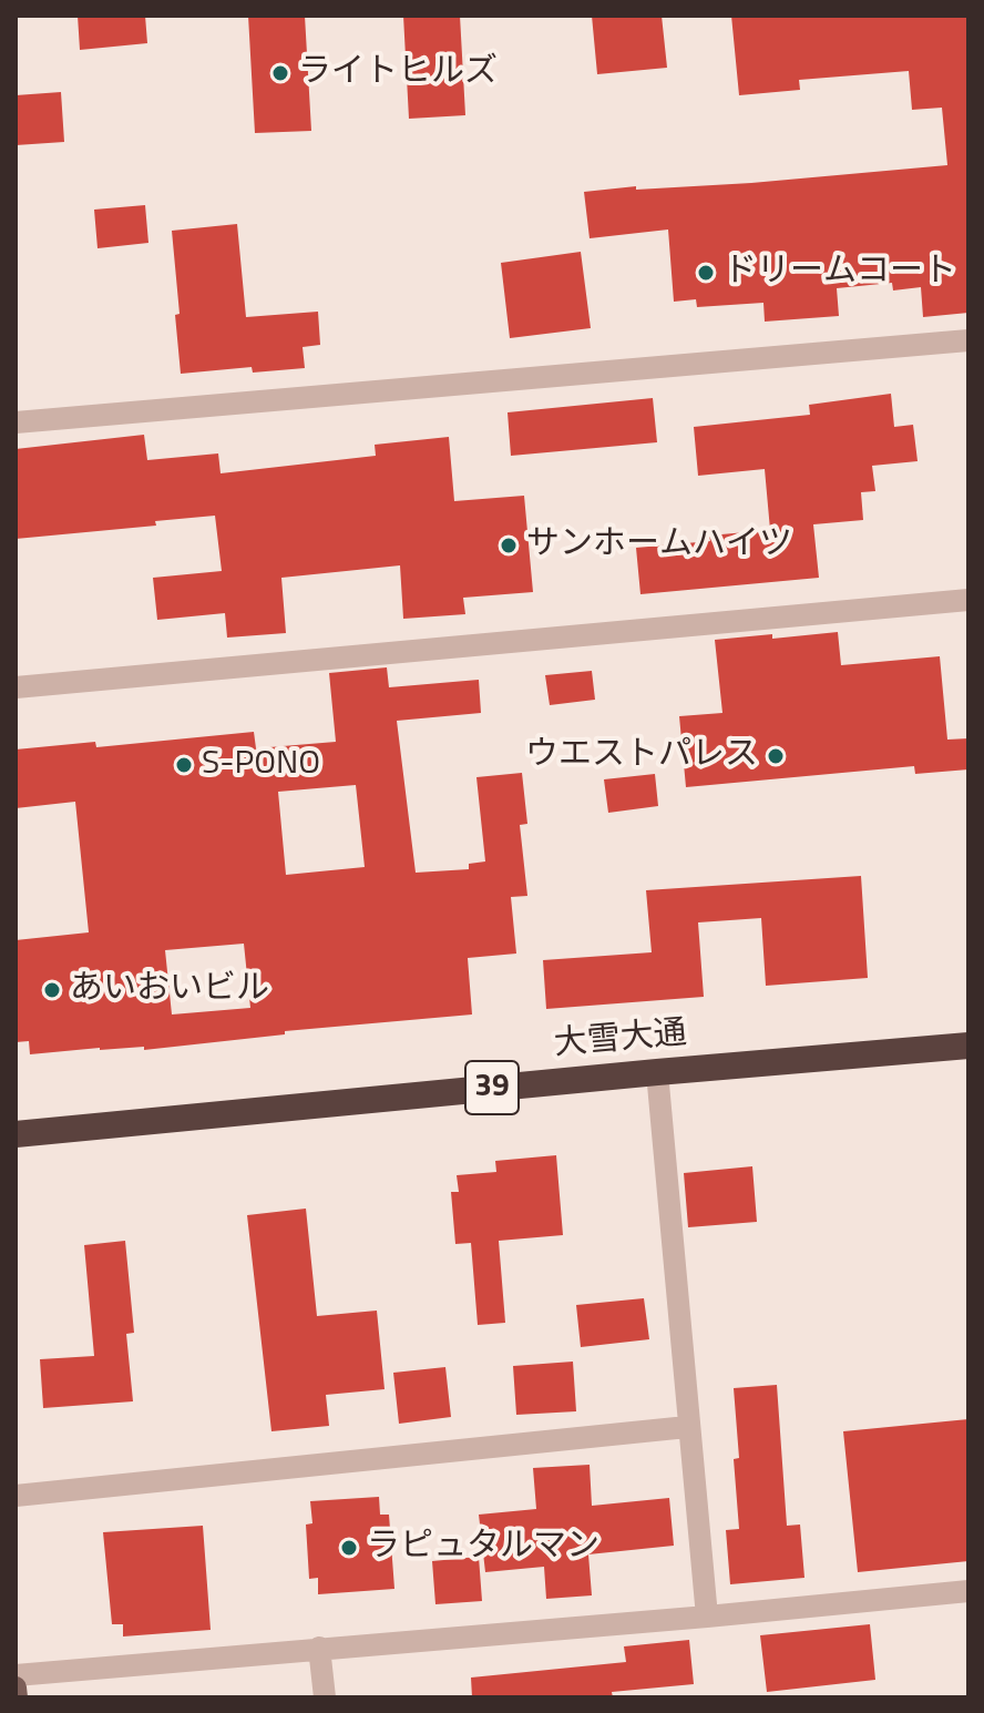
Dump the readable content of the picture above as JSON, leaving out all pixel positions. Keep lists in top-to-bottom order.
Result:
{
  "streets": {
    "highway": ["大雪大通", "39"]
  },
  "places": [
    "ライトヒルズ",
    "ドリームコート",
    "サンホームハイツ",
    "ウエストパレス",
    "S-PONO",
    "あいおいビル",
    "ラピュタルマン"
  ]
}
